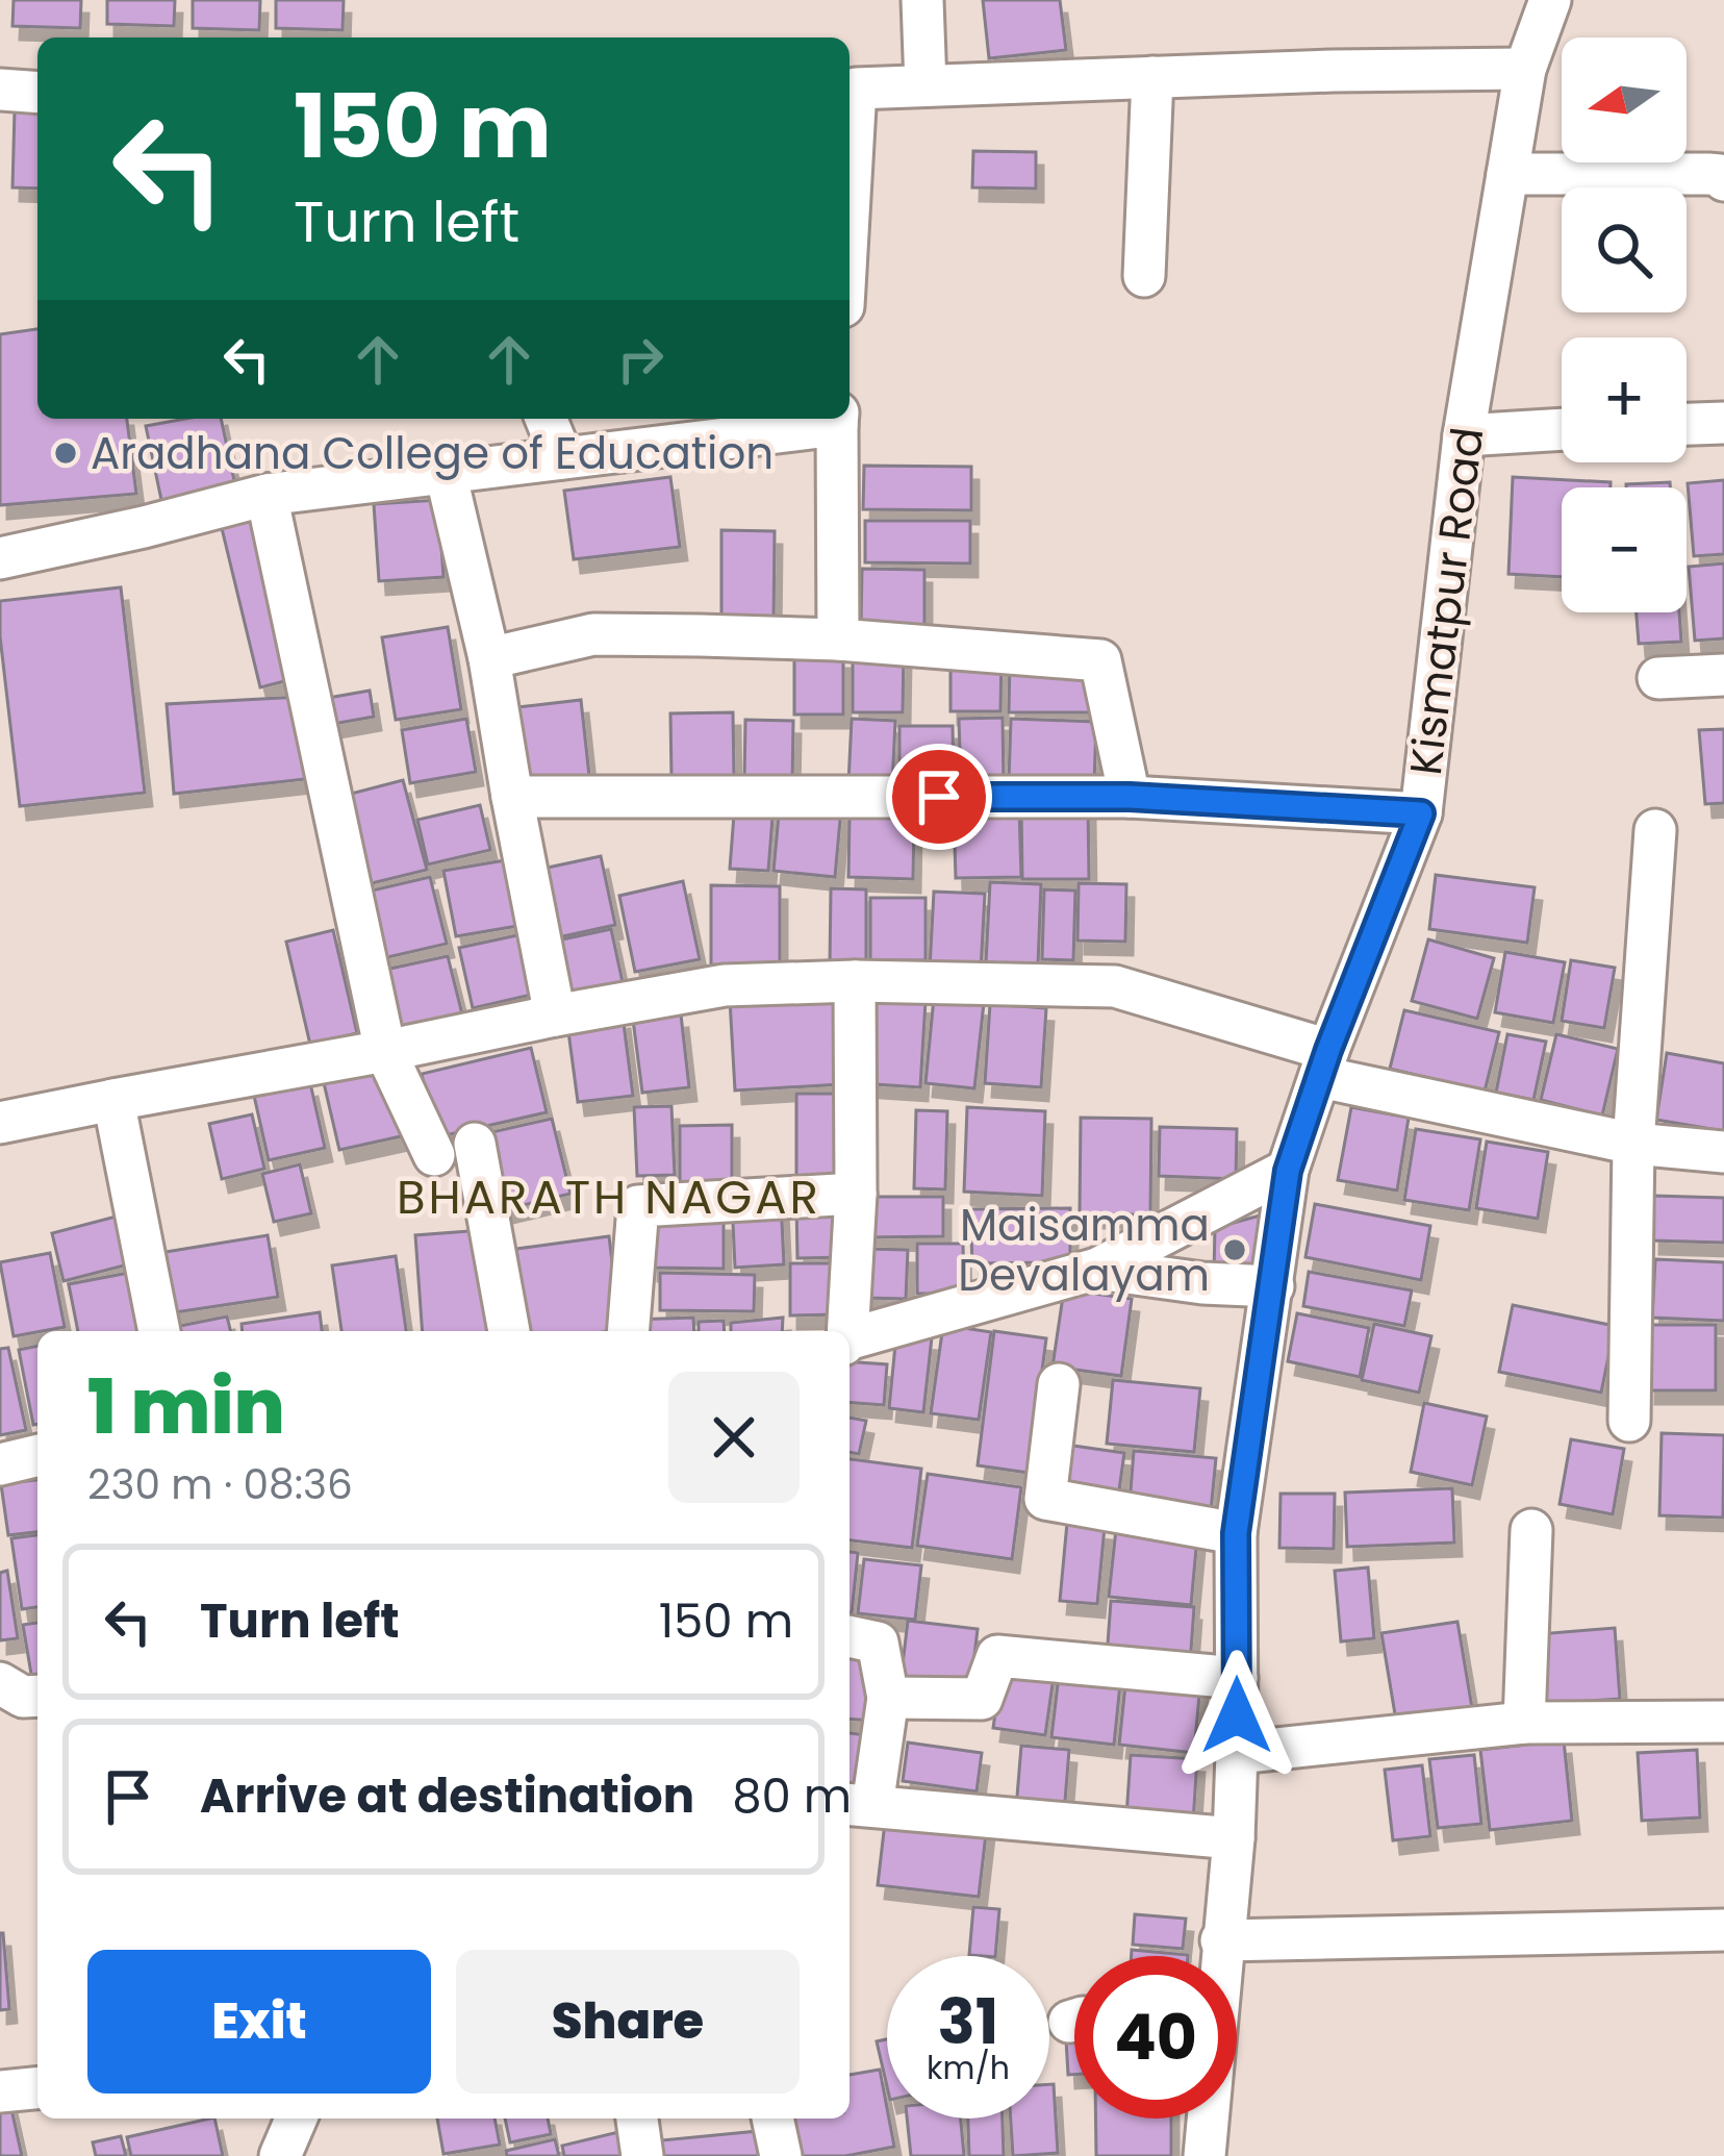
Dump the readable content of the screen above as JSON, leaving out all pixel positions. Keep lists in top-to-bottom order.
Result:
{
  "streets": {
    "street": ["Kismatpur Road"]
  },
  "districts": ["BHARATH NAGAR"],
  "places": ["Aradhana College of Education", "Maisamma Devalayam"],
  "north": "left",
  "page": {
    "map_buttons": ["+", "−"],
    "turn": ["150 m", "Turn left"],
    "heading": ["1 min", "230 m · 08:36"],
    "list": [
      {
        "name": "Turn left",
        "value": "150 m"
      },
      {
        "name": "Arrive at destination",
        "value": "80 m"
      }
    ],
    "buttons": ["Exit", "Share"],
    "speed": "31 km/h",
    "limit": "40"
  }
}
